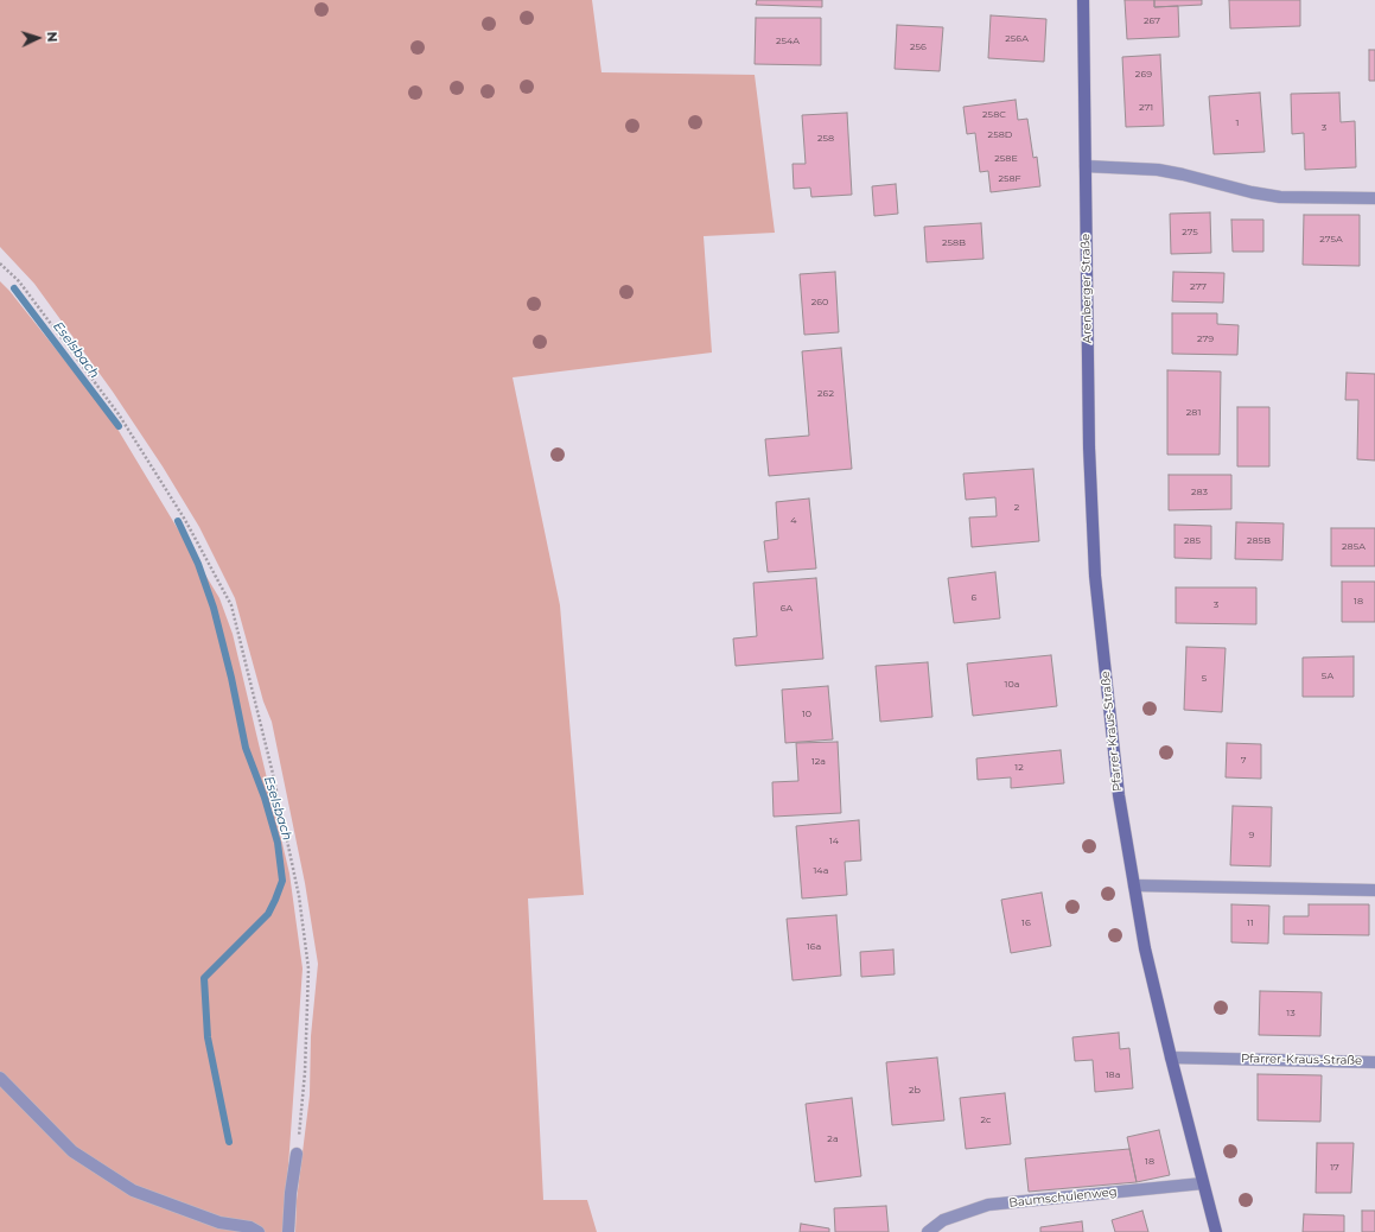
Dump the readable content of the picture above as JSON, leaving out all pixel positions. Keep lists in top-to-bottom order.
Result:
{
  "streets": {
    "street": ["Arenberger Straße", "Pfarrer-Kraus-Straße", "Baumschulenweg"]
  },
  "crossings": [
    ["Arenberger Straße", "Pfarrer-Kraus-Straße"],
    ["Pfarrer-Kraus-Straße", "Baumschulenweg"]
  ],
  "water": ["Eselsbach"],
  "house_numbers": [
    "267",
    "256A",
    "254A",
    "256",
    "269",
    "271",
    "258C",
    "1",
    "3",
    "258D",
    "258",
    "258E",
    "258F",
    "275",
    "275A",
    "258B",
    "277",
    "260",
    "279",
    "262",
    "281",
    "283",
    "2",
    "4",
    "285",
    "285B",
    "285A",
    "6",
    "18",
    "3",
    "6A",
    "5A",
    "5",
    "10a",
    "10",
    "7",
    "12a",
    "12",
    "9",
    "14",
    "14a",
    "16",
    "11",
    "16a",
    "13",
    "18a",
    "2b",
    "2c",
    "2a",
    "18",
    "17"
  ],
  "north": "right"
}
